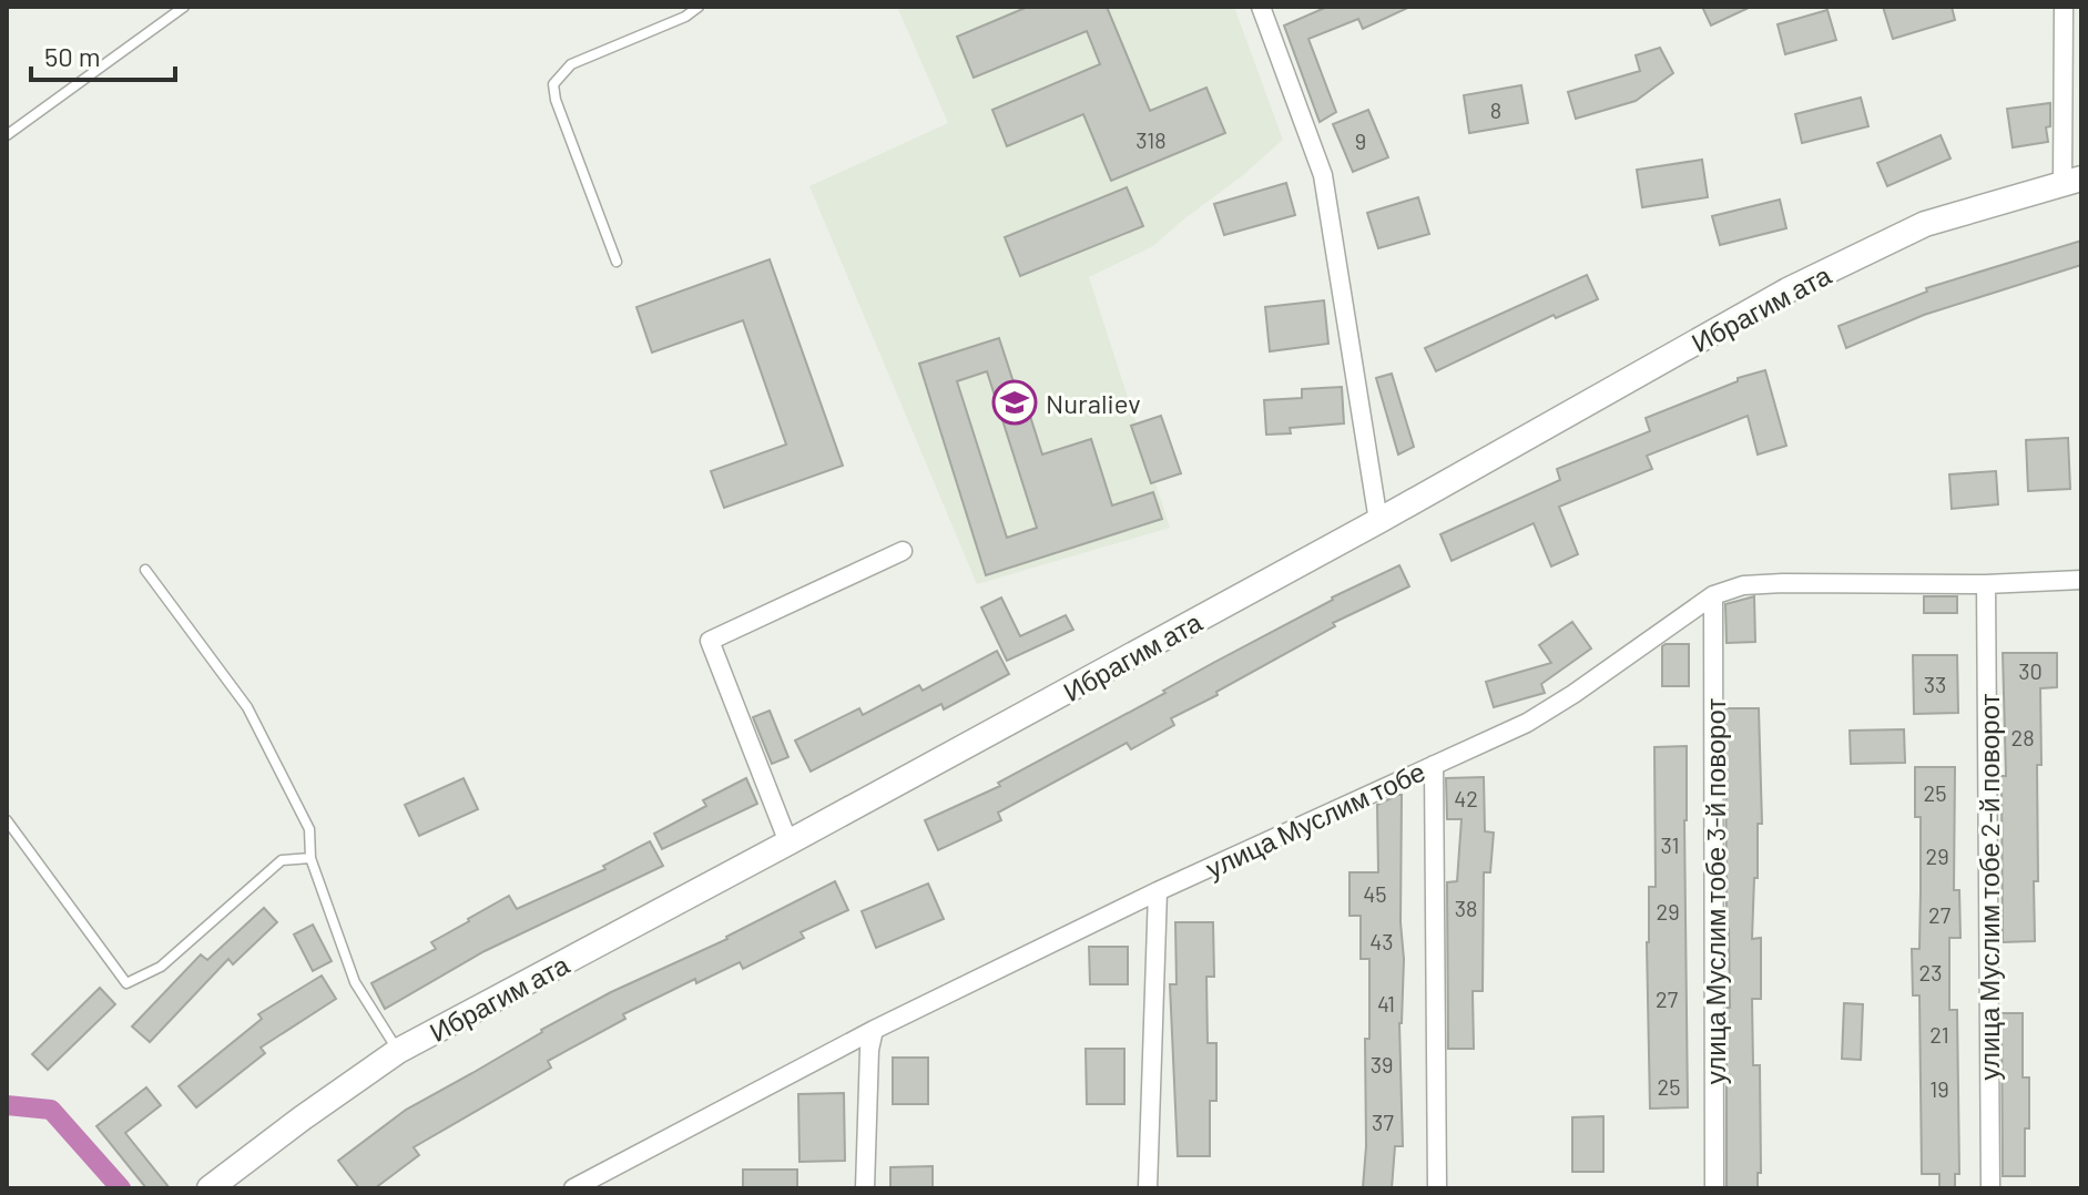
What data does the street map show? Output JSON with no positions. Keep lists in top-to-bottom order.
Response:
{
  "streets": {
    "street": [
      "Ибрагим ата",
      "улица Муслим тобе",
      "улица Муслим тобе 2-й поворот",
      "улица Муслим тобе 3-й поворот"
    ]
  },
  "crossings": [
    ["улица Муслим тобе", "улица Муслим тобе 2-й поворот"],
    ["улица Муслим тобе", "улица Муслим тобе 3-й поворот"]
  ],
  "places": {
    "school or university": ["Nuraliev"]
  },
  "house_numbers": [
    "8",
    "318",
    "9",
    "30",
    "33",
    "28",
    "25",
    "42",
    "31",
    "29",
    "45",
    "38",
    "29",
    "27",
    "43",
    "23",
    "27",
    "41",
    "21",
    "39",
    "25",
    "19",
    "37"
  ],
  "scale_bar": "50 m"
}
